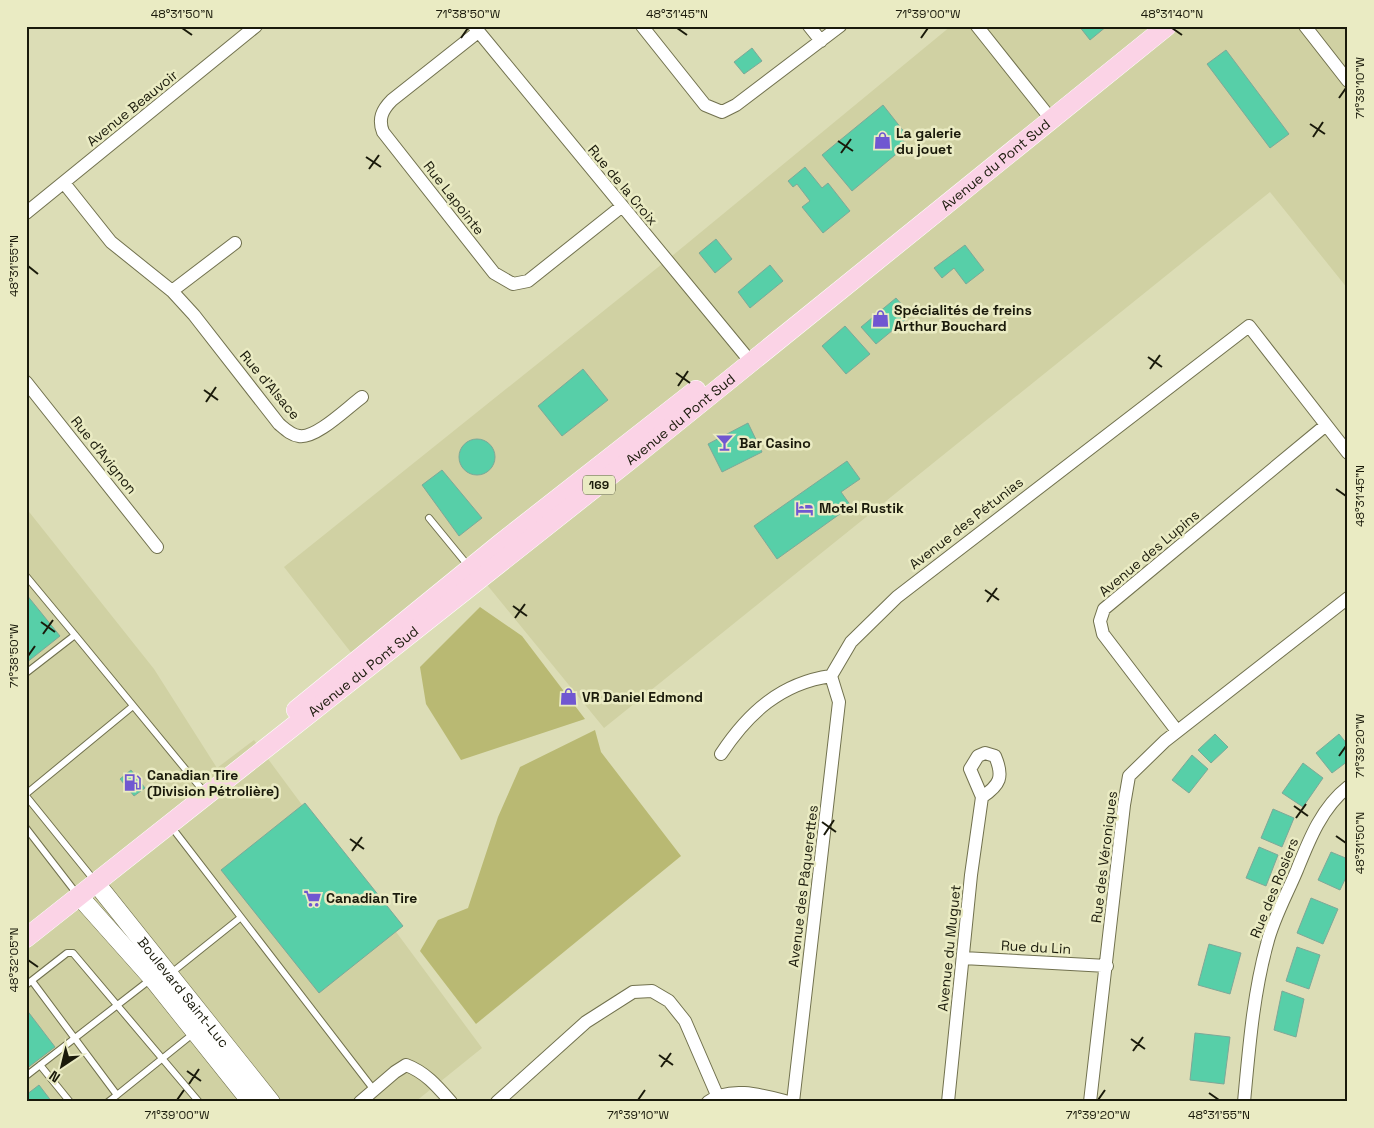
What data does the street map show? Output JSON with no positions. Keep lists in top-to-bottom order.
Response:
{
  "streets": {
    "main road": ["Avenue du Pont Sud", "169"],
    "street": [
      "Avenue Beauvoir",
      "Rue de la Croix",
      "Rue Lapointe",
      "Rue d'Alsace",
      "Rue d'Avignon",
      "Avenue des Pétunias",
      "Avenue des Lupins",
      "Rue des Véroniques",
      "Avenue des Pâquerettes",
      "Rue des Rosiers",
      "Rue du Lin",
      "Avenue du Muguet",
      "Boulevard Saint-Luc"
    ]
  },
  "crossings": [
    ["Avenue Beauvoir", "Rue d'Alsace"],
    ["Avenue du Pont Sud", "Rue de la Croix"],
    ["Avenue du Pont Sud", "Boulevard Saint-Luc"],
    ["Rue de la Croix", "Rue Lapointe"],
    ["Avenue des Pétunias", "Avenue des Lupins"],
    ["Avenue des Pétunias", "Avenue des Pâquerettes"],
    ["Avenue des Lupins", "Rue des Véroniques"],
    ["Rue des Véroniques", "Rue du Lin"],
    ["Rue du Lin", "Avenue du Muguet"]
  ],
  "places": {
    "shop": ["La galerie du jouet", "Spécialités de freins Arthur Bouchard", "VR Daniel Edmond"],
    "bar": ["Bar Casino"],
    "hotel": ["Motel Rustik"],
    "fuel station": ["Canadian Tire (Division Pétrolière)"],
    "supermarket": ["Canadian Tire"]
  },
  "north": "bottom left",
  "coordinates": [
    "48°31'50\"N",
    "71°38'50\"W",
    "48°31'45\"N",
    "71°39'00\"W",
    "48°31'40\"N",
    "71°39'10\"W",
    "48°31'55\"N",
    "71°39'20\"W",
    "48°32'05\"N"
  ]
}
